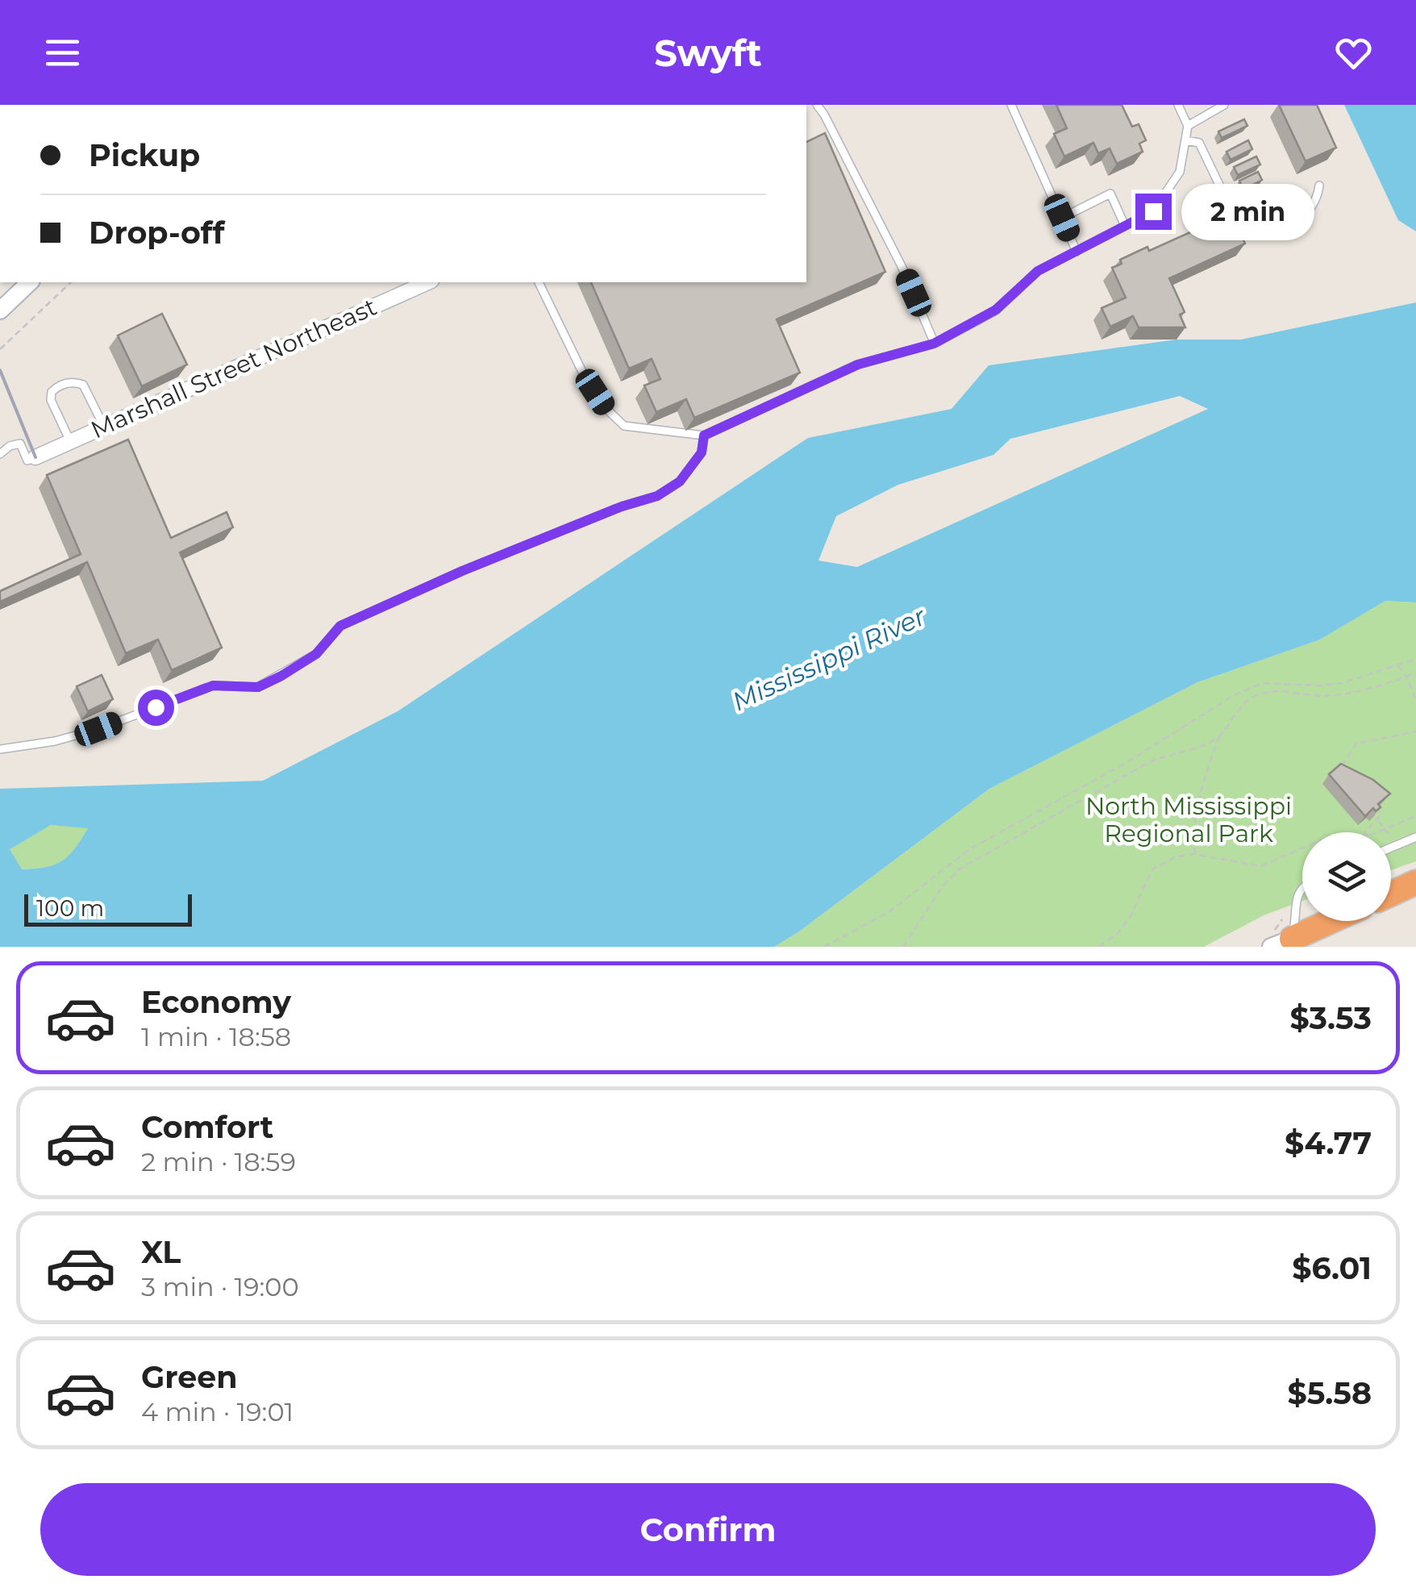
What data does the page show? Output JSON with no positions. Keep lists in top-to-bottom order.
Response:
{
  "streets": {
    "street": ["Marshall Street Northeast"]
  },
  "water": ["Mississippi River"],
  "parks": ["North Mississippi Regional Park"],
  "scale_bar": "100 m",
  "page": {
    "header": "Swyft",
    "banner": ["Pickup", "Drop-off"],
    "bubble": "2 min",
    "scale": "100 m",
    "list": [
      {
        "name": "Economy",
        "note": "1 min · 18:58",
        "value": "$3.53"
      },
      {
        "name": "Comfort",
        "note": "2 min · 18:59",
        "value": "$4.77"
      },
      {
        "name": "XL",
        "note": "3 min · 19:00",
        "value": "$6.01"
      },
      {
        "name": "Green",
        "note": "4 min · 19:01",
        "value": "$5.58"
      }
    ],
    "buttons": "Confirm"
  }
}
